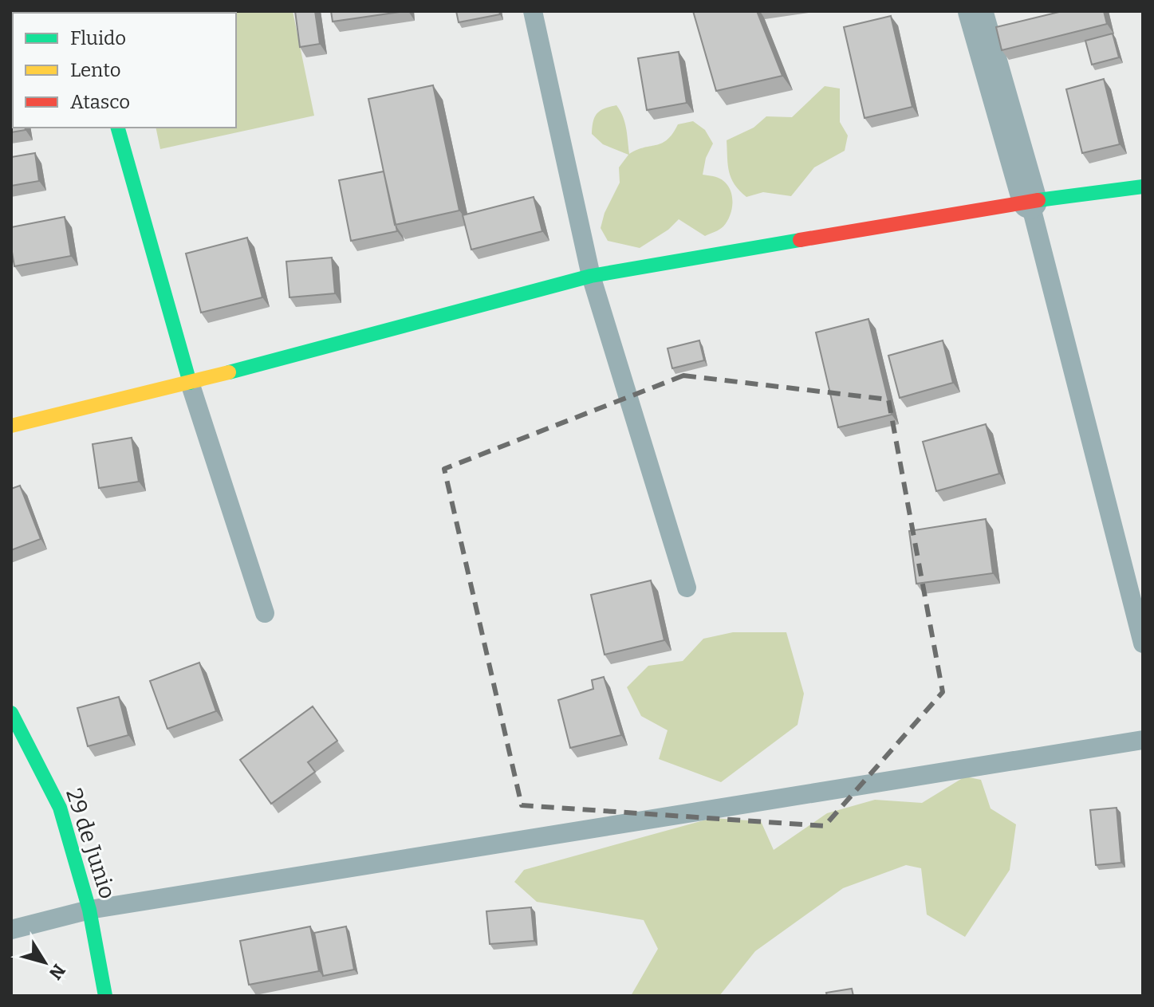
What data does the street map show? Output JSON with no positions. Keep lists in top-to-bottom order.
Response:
{
  "streets": {
    "street": ["29 de Junio"]
  },
  "legend": ["Fluido", "Lento", "Atasco"],
  "north": "bottom right"
}
